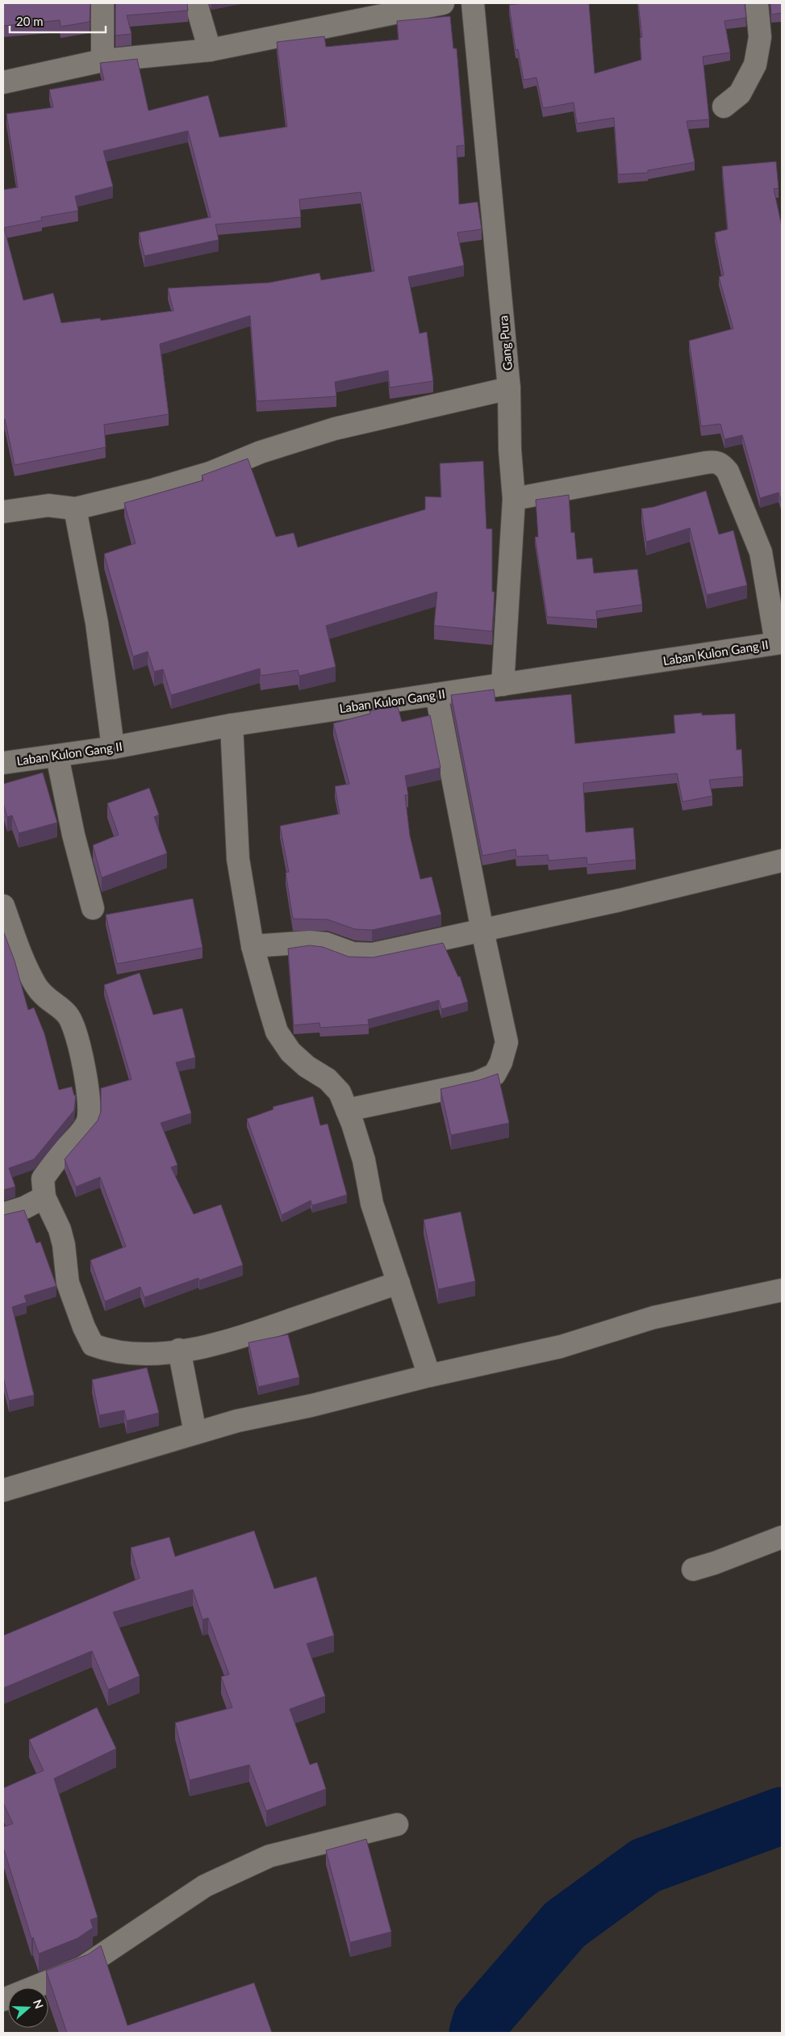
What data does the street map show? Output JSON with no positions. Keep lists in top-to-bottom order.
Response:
{
  "streets": {
    "street": ["Gang Pura", "Laban Kulon Gang II"]
  },
  "crossings": [
    ["Gang Pura", "Laban Kulon Gang II"]
  ],
  "scale_bar": "20 m",
  "north": "right"
}
